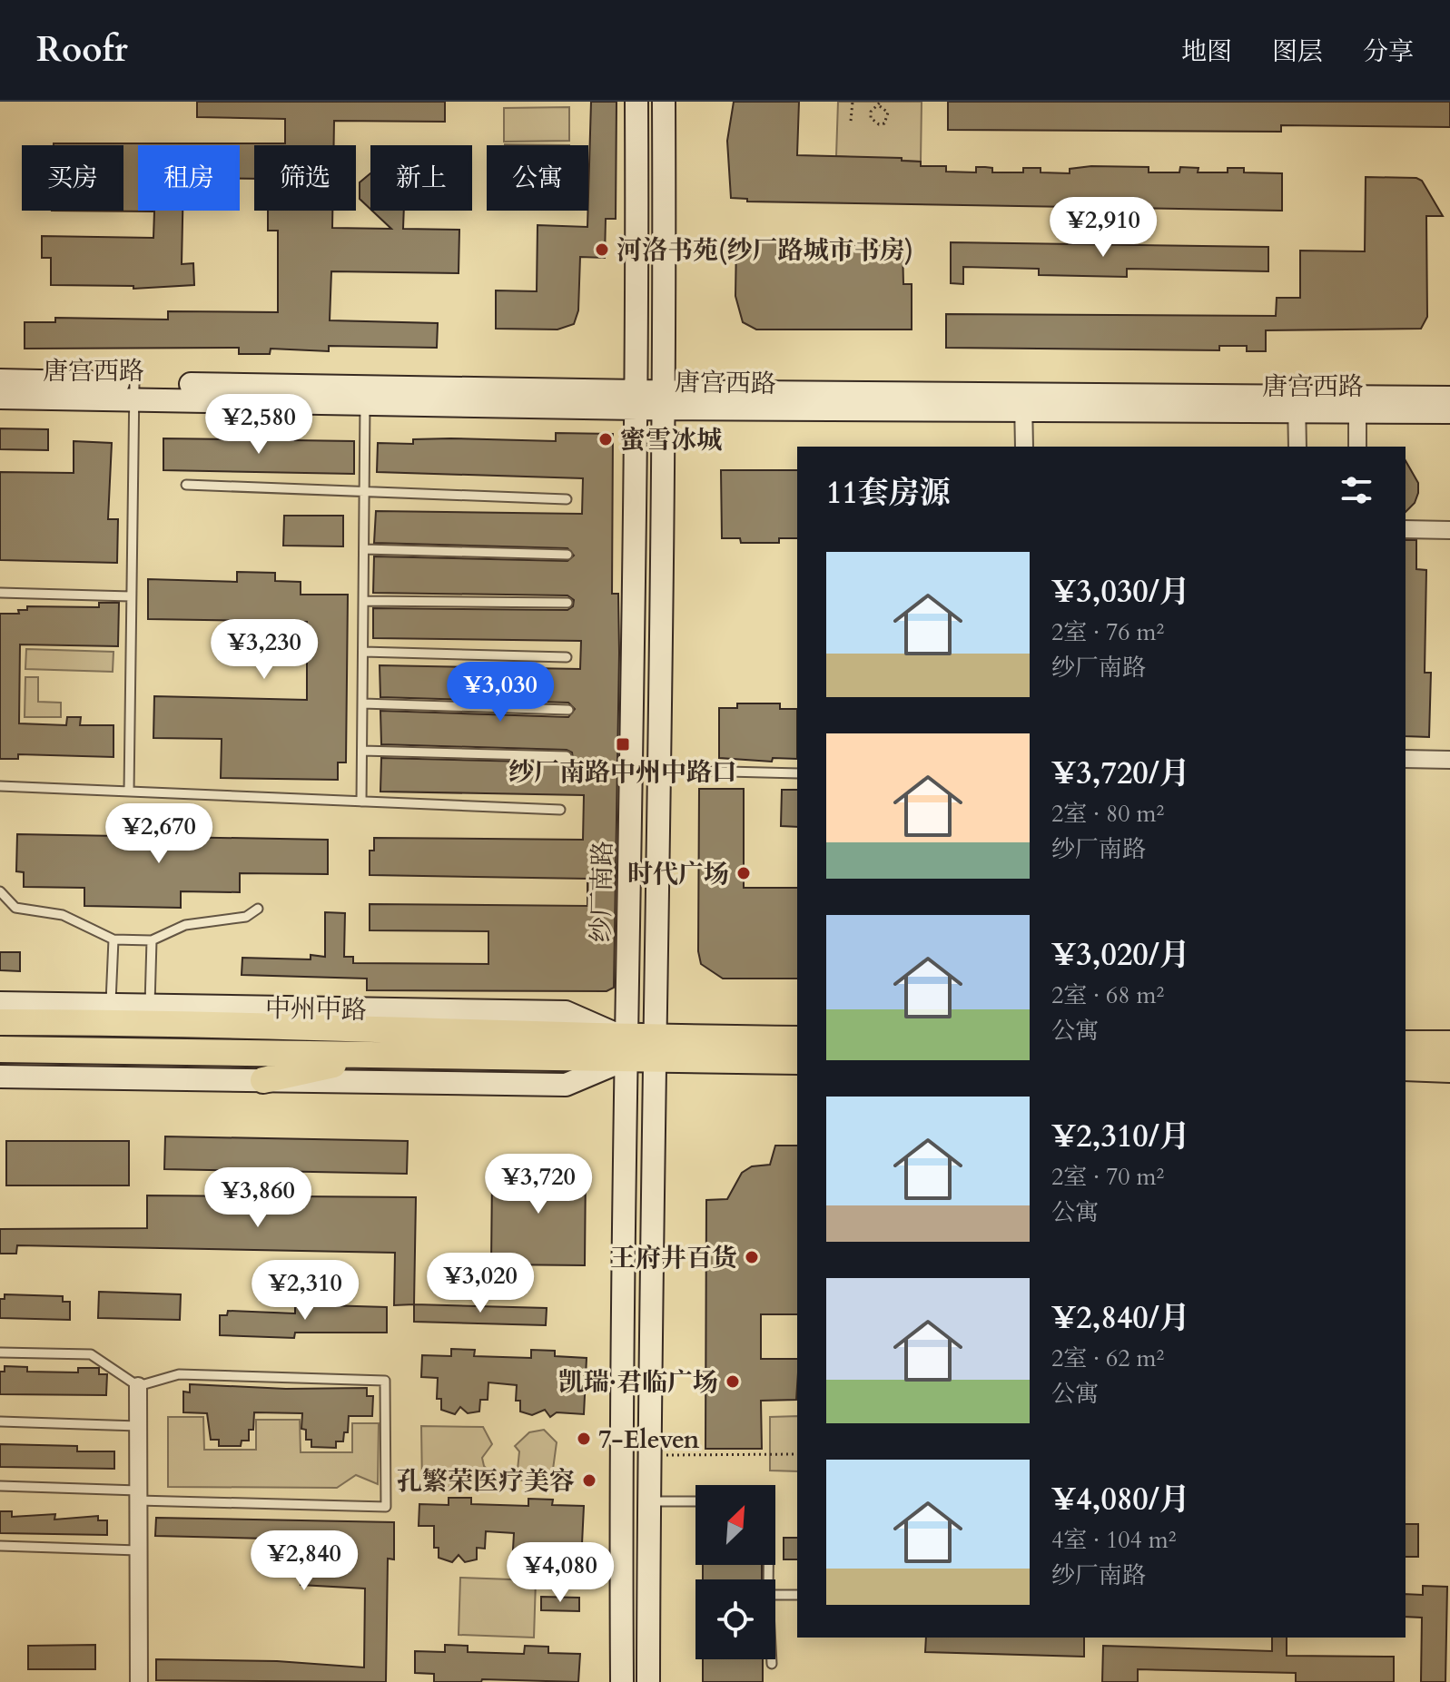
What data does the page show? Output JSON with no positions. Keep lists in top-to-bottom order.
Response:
{
  "streets": {
    "main road": ["唐宫西路", "纱厂南路", "中州中路"]
  },
  "crossings": [
    ["唐宫西路", "纱厂南路"],
    ["纱厂南路", "中州中路"]
  ],
  "places": {
    "other": [
      "河洛书苑(纱厂路城市书房)",
      "蜜雪冰城",
      "时代广场",
      "王府井百货",
      "凯瑞·君临广场",
      "7-Eleven",
      "孔繁荣医疗美容"
    ],
    "transit": ["纱厂南路中州中路口"]
  },
  "north": "top right",
  "page": {
    "header": "Roofr",
    "nav": ["地图", "图层", "分享"],
    "chip": [
      "买房",
      "租房",
      "筛选",
      "新上",
      "公寓"
    ],
    "price": [
      "¥2,910",
      "¥2,580",
      "¥3,230",
      "¥3,030",
      "¥2,670",
      "¥3,720",
      "¥3,860",
      "¥3,020",
      "¥2,310",
      "¥2,840",
      "¥4,080"
    ],
    "heading": "11套房源",
    "list": [
      {
        "name": "¥3,030/月",
        "note": "2室 · 76 m² · 纱厂南路"
      },
      {
        "name": "¥3,720/月",
        "note": "2室 · 80 m² · 纱厂南路"
      },
      {
        "name": "¥3,020/月",
        "note": "2室 · 68 m² · 公寓"
      },
      {
        "name": "¥2,310/月",
        "note": "2室 · 70 m² · 公寓"
      },
      {
        "name": "¥2,840/月",
        "note": "2室 · 62 m² · 公寓"
      },
      {
        "name": "¥4,080/月",
        "note": "4室 · 104 m² · 纱厂南路"
      }
    ]
  }
}
